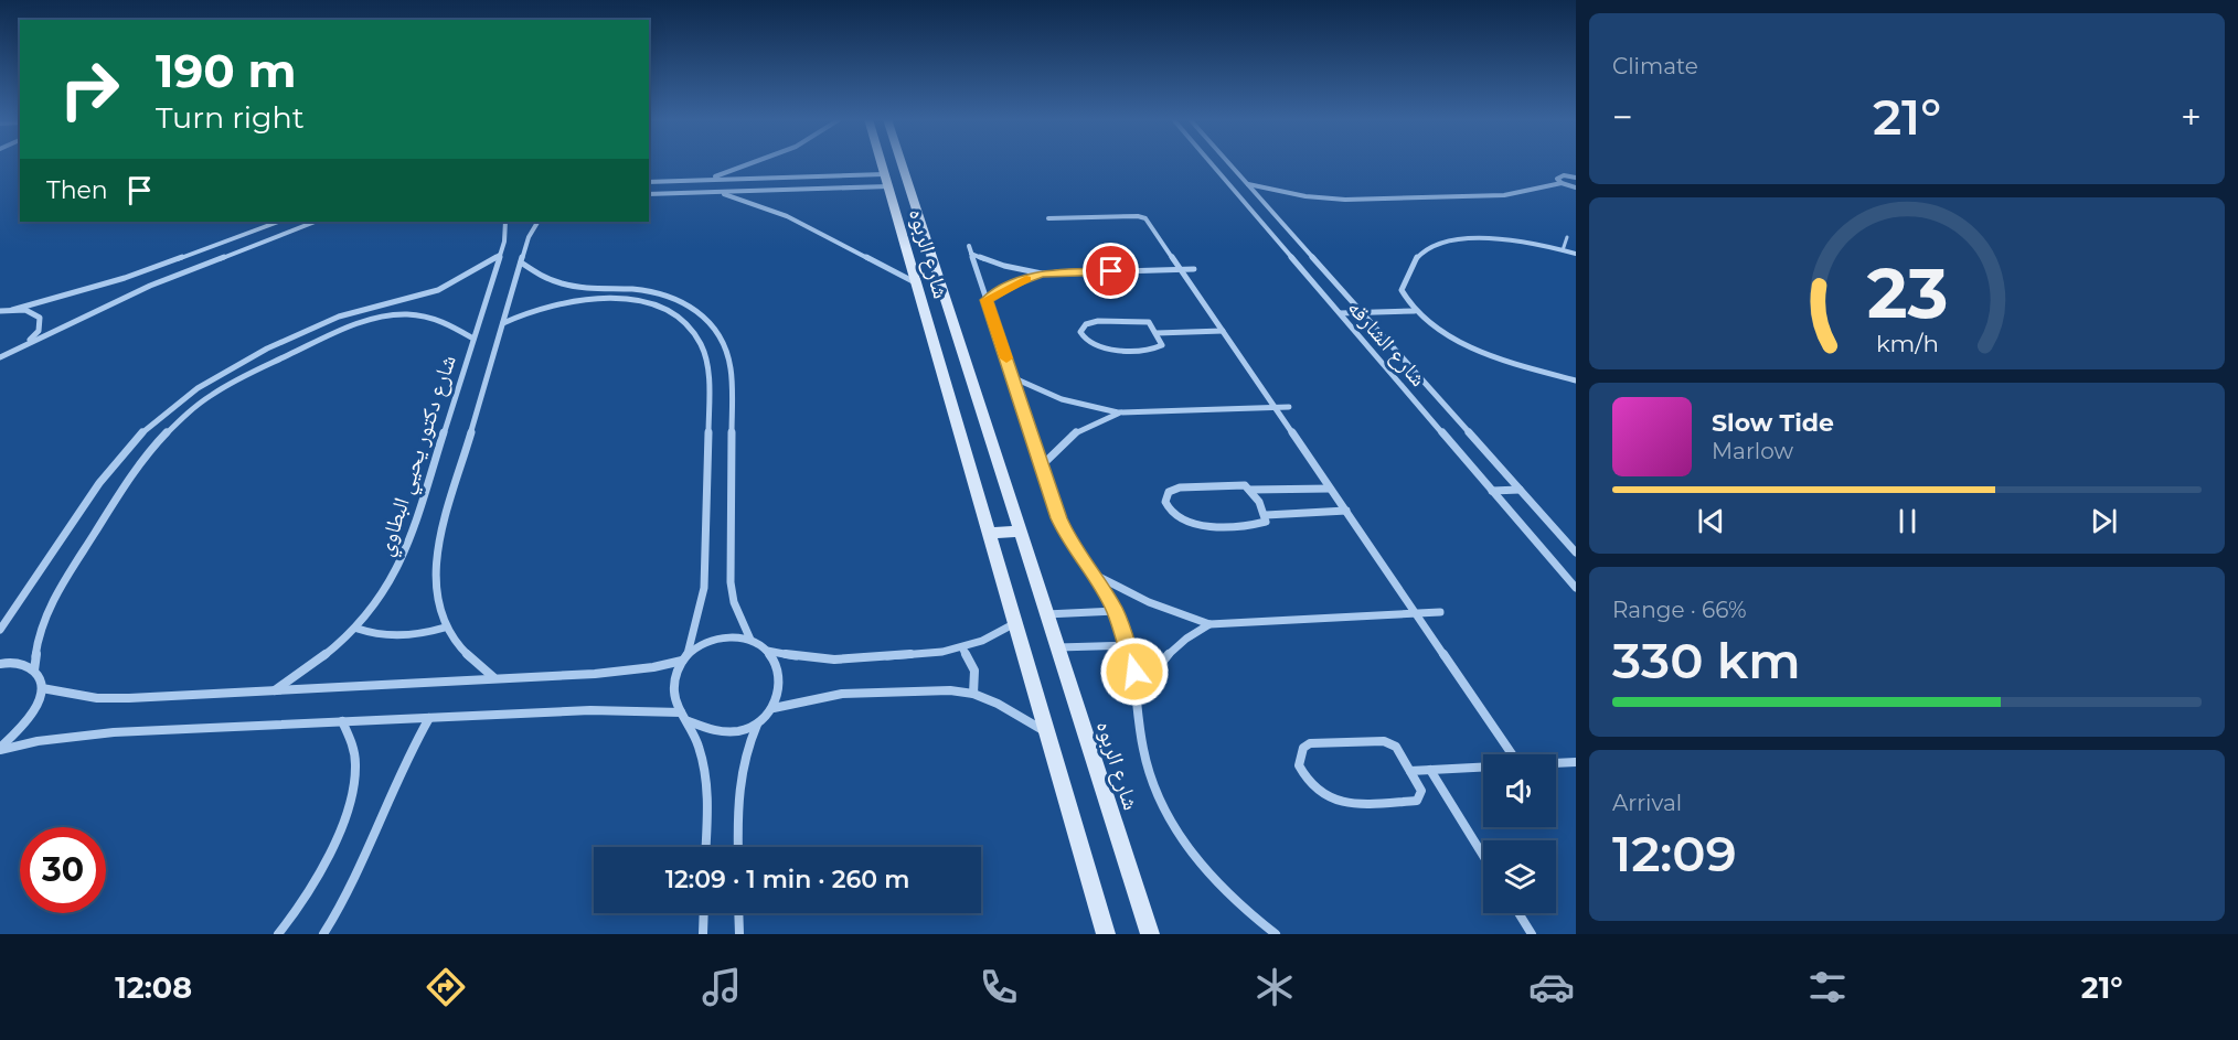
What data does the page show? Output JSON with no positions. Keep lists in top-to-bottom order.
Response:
{
  "streets": {
    "street": ["شارع الربوه", "شارع الشارقه", "شارع دكتور يحيي البطاوي"]
  },
  "page": {
    "tile": [
      "Climate",
      ["Range · 66%", "330 km"],
      ["Arrival", "12:09"]
    ],
    "turn": ["190 m", "Turn right"],
    "heat": ["−", "21°", "+"],
    "then": "Then",
    "song": ["Slow Tide", "Marlow"],
    "limit": "30",
    "trip": "12:09 · 1 min · 260 m",
    "tabs": ["12:08", "21°"],
    "gauge": ["23", "km/h"]
  }
}
